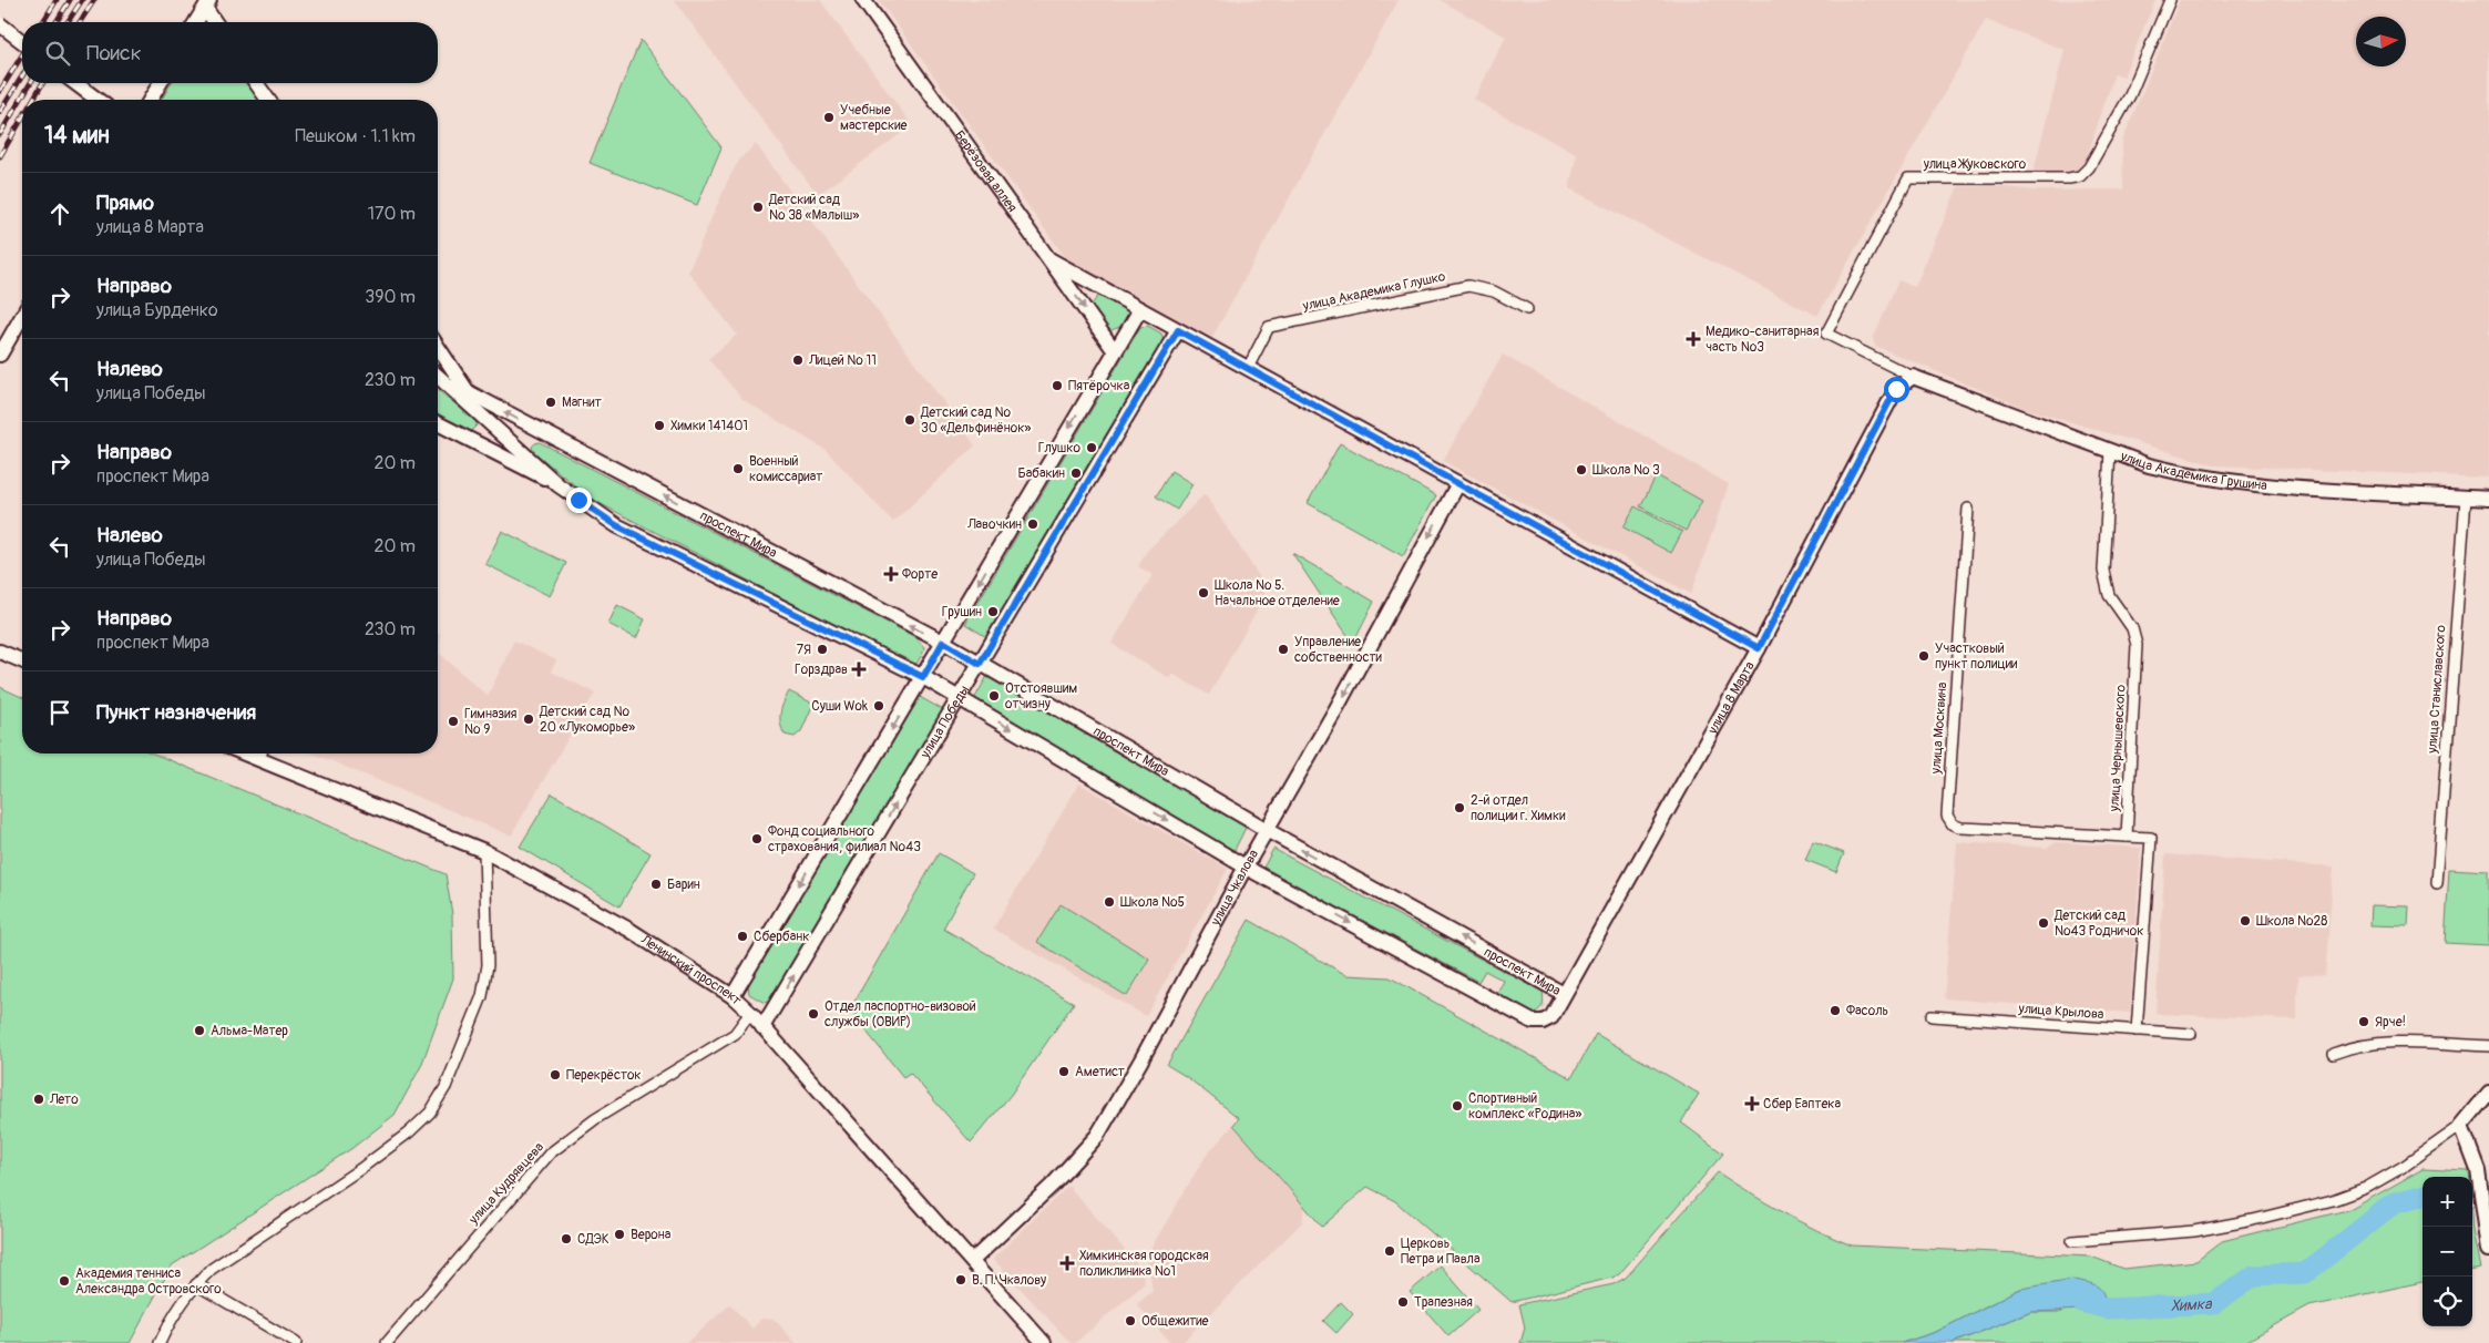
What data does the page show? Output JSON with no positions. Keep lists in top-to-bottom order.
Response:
{
  "streets": {
    "street": [
      "улица Жуковского",
      "Берёзовая аллея",
      "улица Академика Глушко",
      "улица Академика Грушина",
      "проспект Мира",
      "улица Станиславского",
      "улица 8 Марта",
      "улица Победы",
      "улица Москвина",
      "улица Чернышевского",
      "улица Чкалова",
      "Ленинский проспект",
      "улица Крылова",
      "улица Кудрявцева"
    ]
  },
  "crossings": [
    ["улица Жуковского", "улица Академика Грушина"],
    ["улица Жуковского", "улица 8 Марта"],
    ["Берёзовая аллея", "улица Академика Глушко"],
    ["Берёзовая аллея", "улица 8 Марта"],
    ["Берёзовая аллея", "улица Победы"],
    ["Берёзовая аллея", "улица Чкалова"],
    ["улица Академика Грушина", "улица Станиславского"],
    ["улица Академика Грушина", "улица 8 Марта"],
    ["улица Академика Грушина", "улица Чернышевского"],
    ["проспект Мира", "улица 8 Марта"],
    ["проспект Мира", "улица Победы"],
    ["проспект Мира", "улица Чкалова"],
    ["улица Победы", "Ленинский проспект"],
    ["улица Москвина", "улица Чернышевского"],
    ["улица Чкалова", "Ленинский проспект"],
    ["Ленинский проспект", "улица Кудрявцева"]
  ],
  "one_way": ["улица Чкалова"],
  "water": ["Химка"],
  "places": {
    "other": [
      "Учебные мастерские",
      "Детский сад № 38 «Малыш»",
      "Лицей № 11",
      "Пятёрочка",
      "Магнит",
      "Детский сад № 30 «Дельфинёнок»",
      "Химки 141401",
      "Глушко",
      "Военный комиссариат",
      "Школа № 3",
      "Бабакин",
      "Лавочкин",
      "Школа № 5. Начальное отделение",
      "Грушин",
      "7Я",
      "Управление собственности",
      "Участковый пункт полиции",
      "Отстоявшим отчизну",
      "Суши Wok",
      "Детский сад № 20 «Лукоморье»",
      "Гимназия № 9",
      "2-й отдел полиции г. Химки",
      "Фонд социального страхования, филиал №43",
      "Барин",
      "Школа №5",
      "Школа №28",
      "Детский сад №43 Родничок",
      "Сбербанк",
      "Фасоль",
      "Отдел паспортно-визовой службы (ОВИР)",
      "Ярче!",
      "Альма-Матер",
      "Аметист",
      "Перекрёсток",
      "Лето",
      "Спортивный комплекс «Родина»",
      "Верона",
      "СДЭК",
      "Церковь Петра и Павла",
      "В. П. Чкалову",
      "Академия тенниса Александра Островского",
      "Трапезная",
      "Общежитие"
    ],
    "health": [
      "Медико-санитарная часть №3",
      "Форте",
      "Горздрав",
      "Сбер Еаптека",
      "Химкинская городская поликлиника №1"
    ]
  },
  "north": "right",
  "page": {
    "search": "Поиск",
    "heading": ["14 мин", "Пешком · 1.1 km"],
    "list": [
      ["Прямо", "улица 8 Марта", "170 m"],
      ["Направо", "улица Бурденко", "390 m"],
      ["Налево", "улица Победы", "230 m"],
      ["Направо", "проспект Мира", "20 m"],
      ["Налево", "улица Победы", "20 m"],
      ["Направо", "проспект Мира", "230 m"],
      "Пункт назначения"
    ],
    "map_buttons": ["+", "−"]
  }
}
